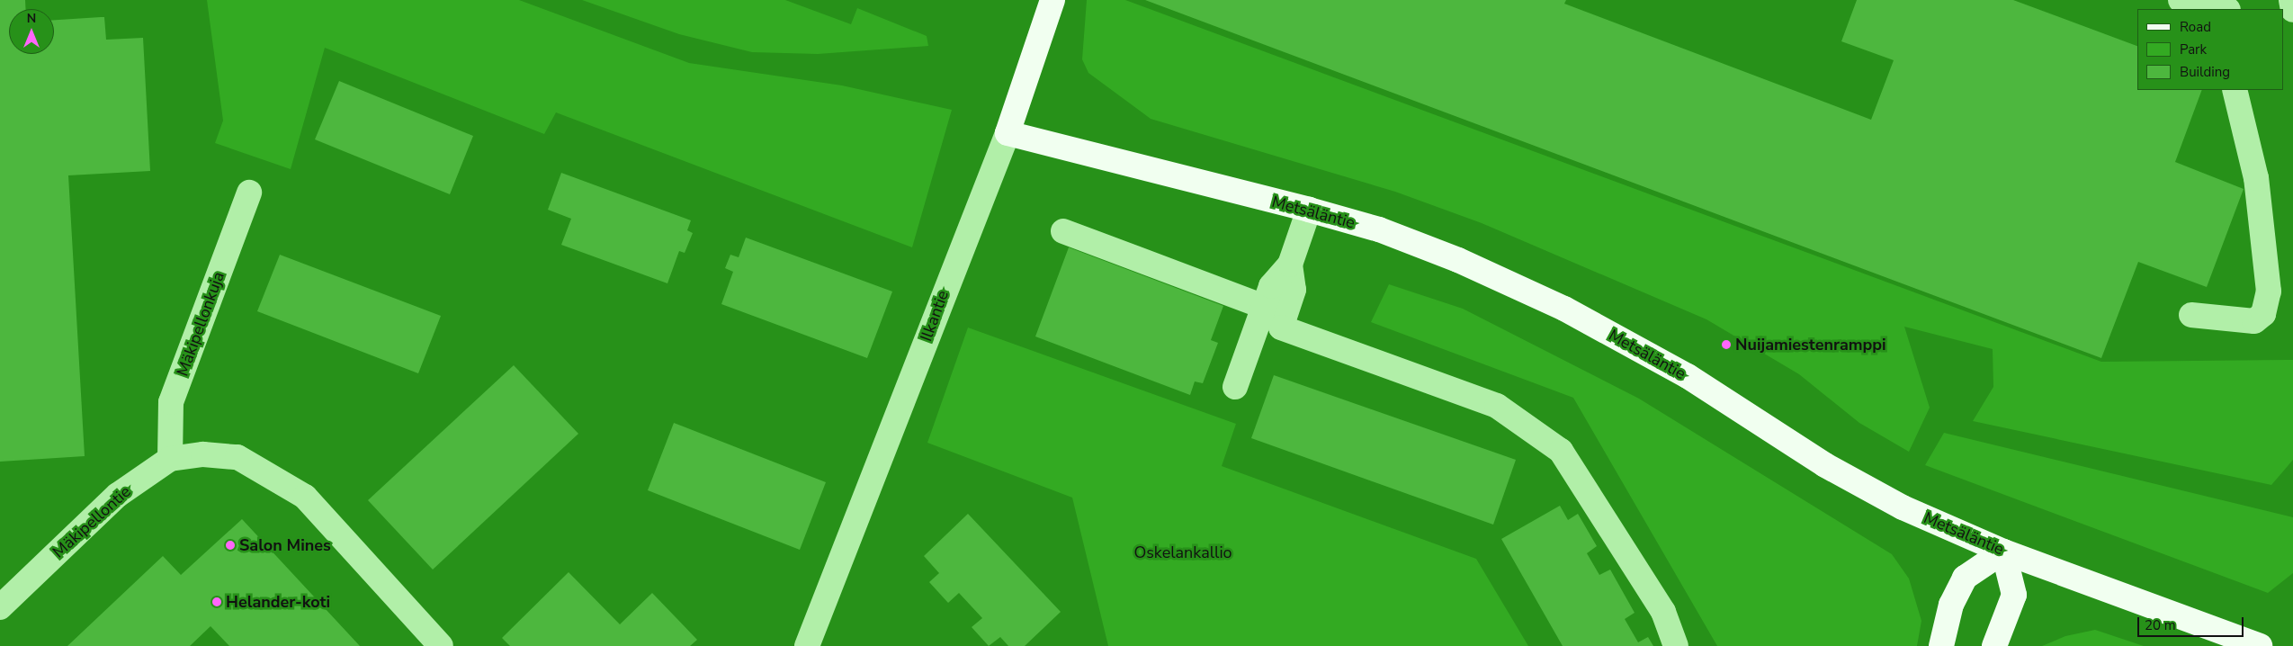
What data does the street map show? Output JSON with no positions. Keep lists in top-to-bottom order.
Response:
{
  "streets": {
    "main road": ["Metsäläntie", "Ilkantie"],
    "street": ["Mäkipellonkuja", "Mäkipellontie"]
  },
  "crossings": [
    ["Metsäläntie", "Ilkantie"],
    ["Mäkipellonkuja", "Mäkipellontie"]
  ],
  "parks": ["Oskelankallio"],
  "places": ["Nuijamiestenramppi", "Salon Mines", "Helander-koti"],
  "legend": ["Road", "Park", "Building"],
  "scale_bar": "20 m",
  "north": "top"
}
